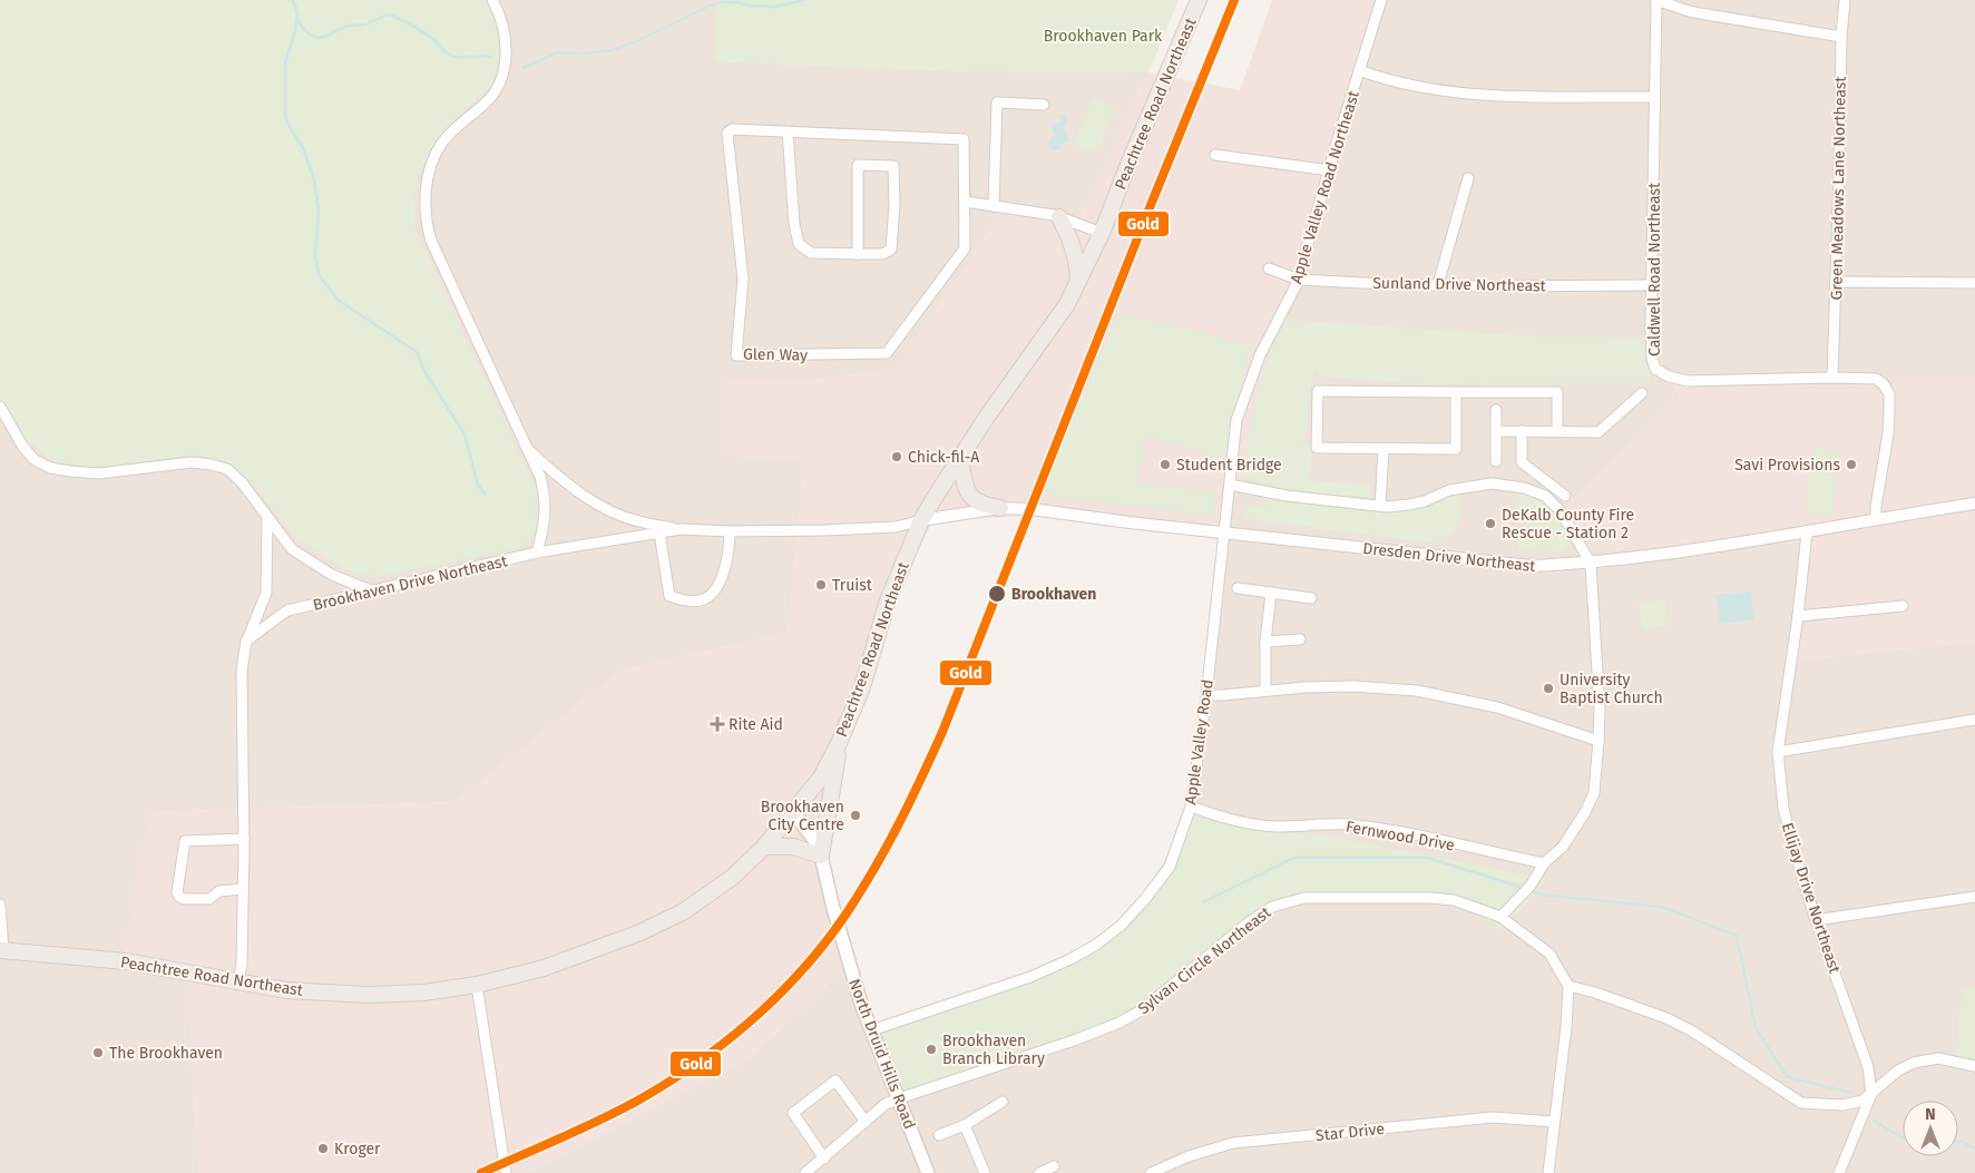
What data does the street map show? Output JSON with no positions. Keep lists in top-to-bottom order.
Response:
{
  "streets": {
    "highway": ["Peachtree Road Northeast"],
    "main road": ["North Druid Hills Road"],
    "street": [
      "Apple Valley Road Northeast",
      "Green Meadows Lane Northeast",
      "Caldwell Road Northeast",
      "Sunland Drive Northeast",
      "Glen Way",
      "Dresden Drive Northeast",
      "Brookhaven Drive Northeast",
      "Apple Valley Road",
      "Fernwood Drive",
      "Ellijay Drive Northeast",
      "Sylvan Circle Northeast",
      "Star Drive"
    ]
  },
  "crossings": [
    ["Peachtree Road Northeast", "Dresden Drive Northeast"],
    ["Peachtree Road Northeast", "Brookhaven Drive Northeast"],
    ["Peachtree Road Northeast", "North Druid Hills Road"],
    ["Apple Valley Road Northeast", "Sunland Drive Northeast"],
    ["Apple Valley Road Northeast", "Dresden Drive Northeast"],
    ["Apple Valley Road Northeast", "Apple Valley Road"],
    ["Green Meadows Lane Northeast", "Caldwell Road Northeast"],
    ["Caldwell Road Northeast", "Sunland Drive Northeast"],
    ["Caldwell Road Northeast", "Dresden Drive Northeast"],
    ["Dresden Drive Northeast", "Brookhaven Drive Northeast"],
    ["Dresden Drive Northeast", "Apple Valley Road"],
    ["Dresden Drive Northeast", "Ellijay Drive Northeast"],
    ["Apple Valley Road", "Fernwood Drive"],
    ["Apple Valley Road", "North Druid Hills Road"],
    ["Sylvan Circle Northeast", "North Druid Hills Road"]
  ],
  "parks": ["Brookhaven Park"],
  "places": {
    "other": [
      "Chick-fil-A",
      "Student Bridge",
      "Savi Provisions",
      "DeKalb County Fire Rescue - Station 2",
      "Truist",
      "Brookhaven",
      "University Baptist Church",
      "Brookhaven City Centre",
      "Brookhaven Branch Library",
      "The Brookhaven",
      "Kroger"
    ],
    "health": ["Rite Aid"]
  },
  "lines": ["transit line Gold"],
  "north": "top"
}
